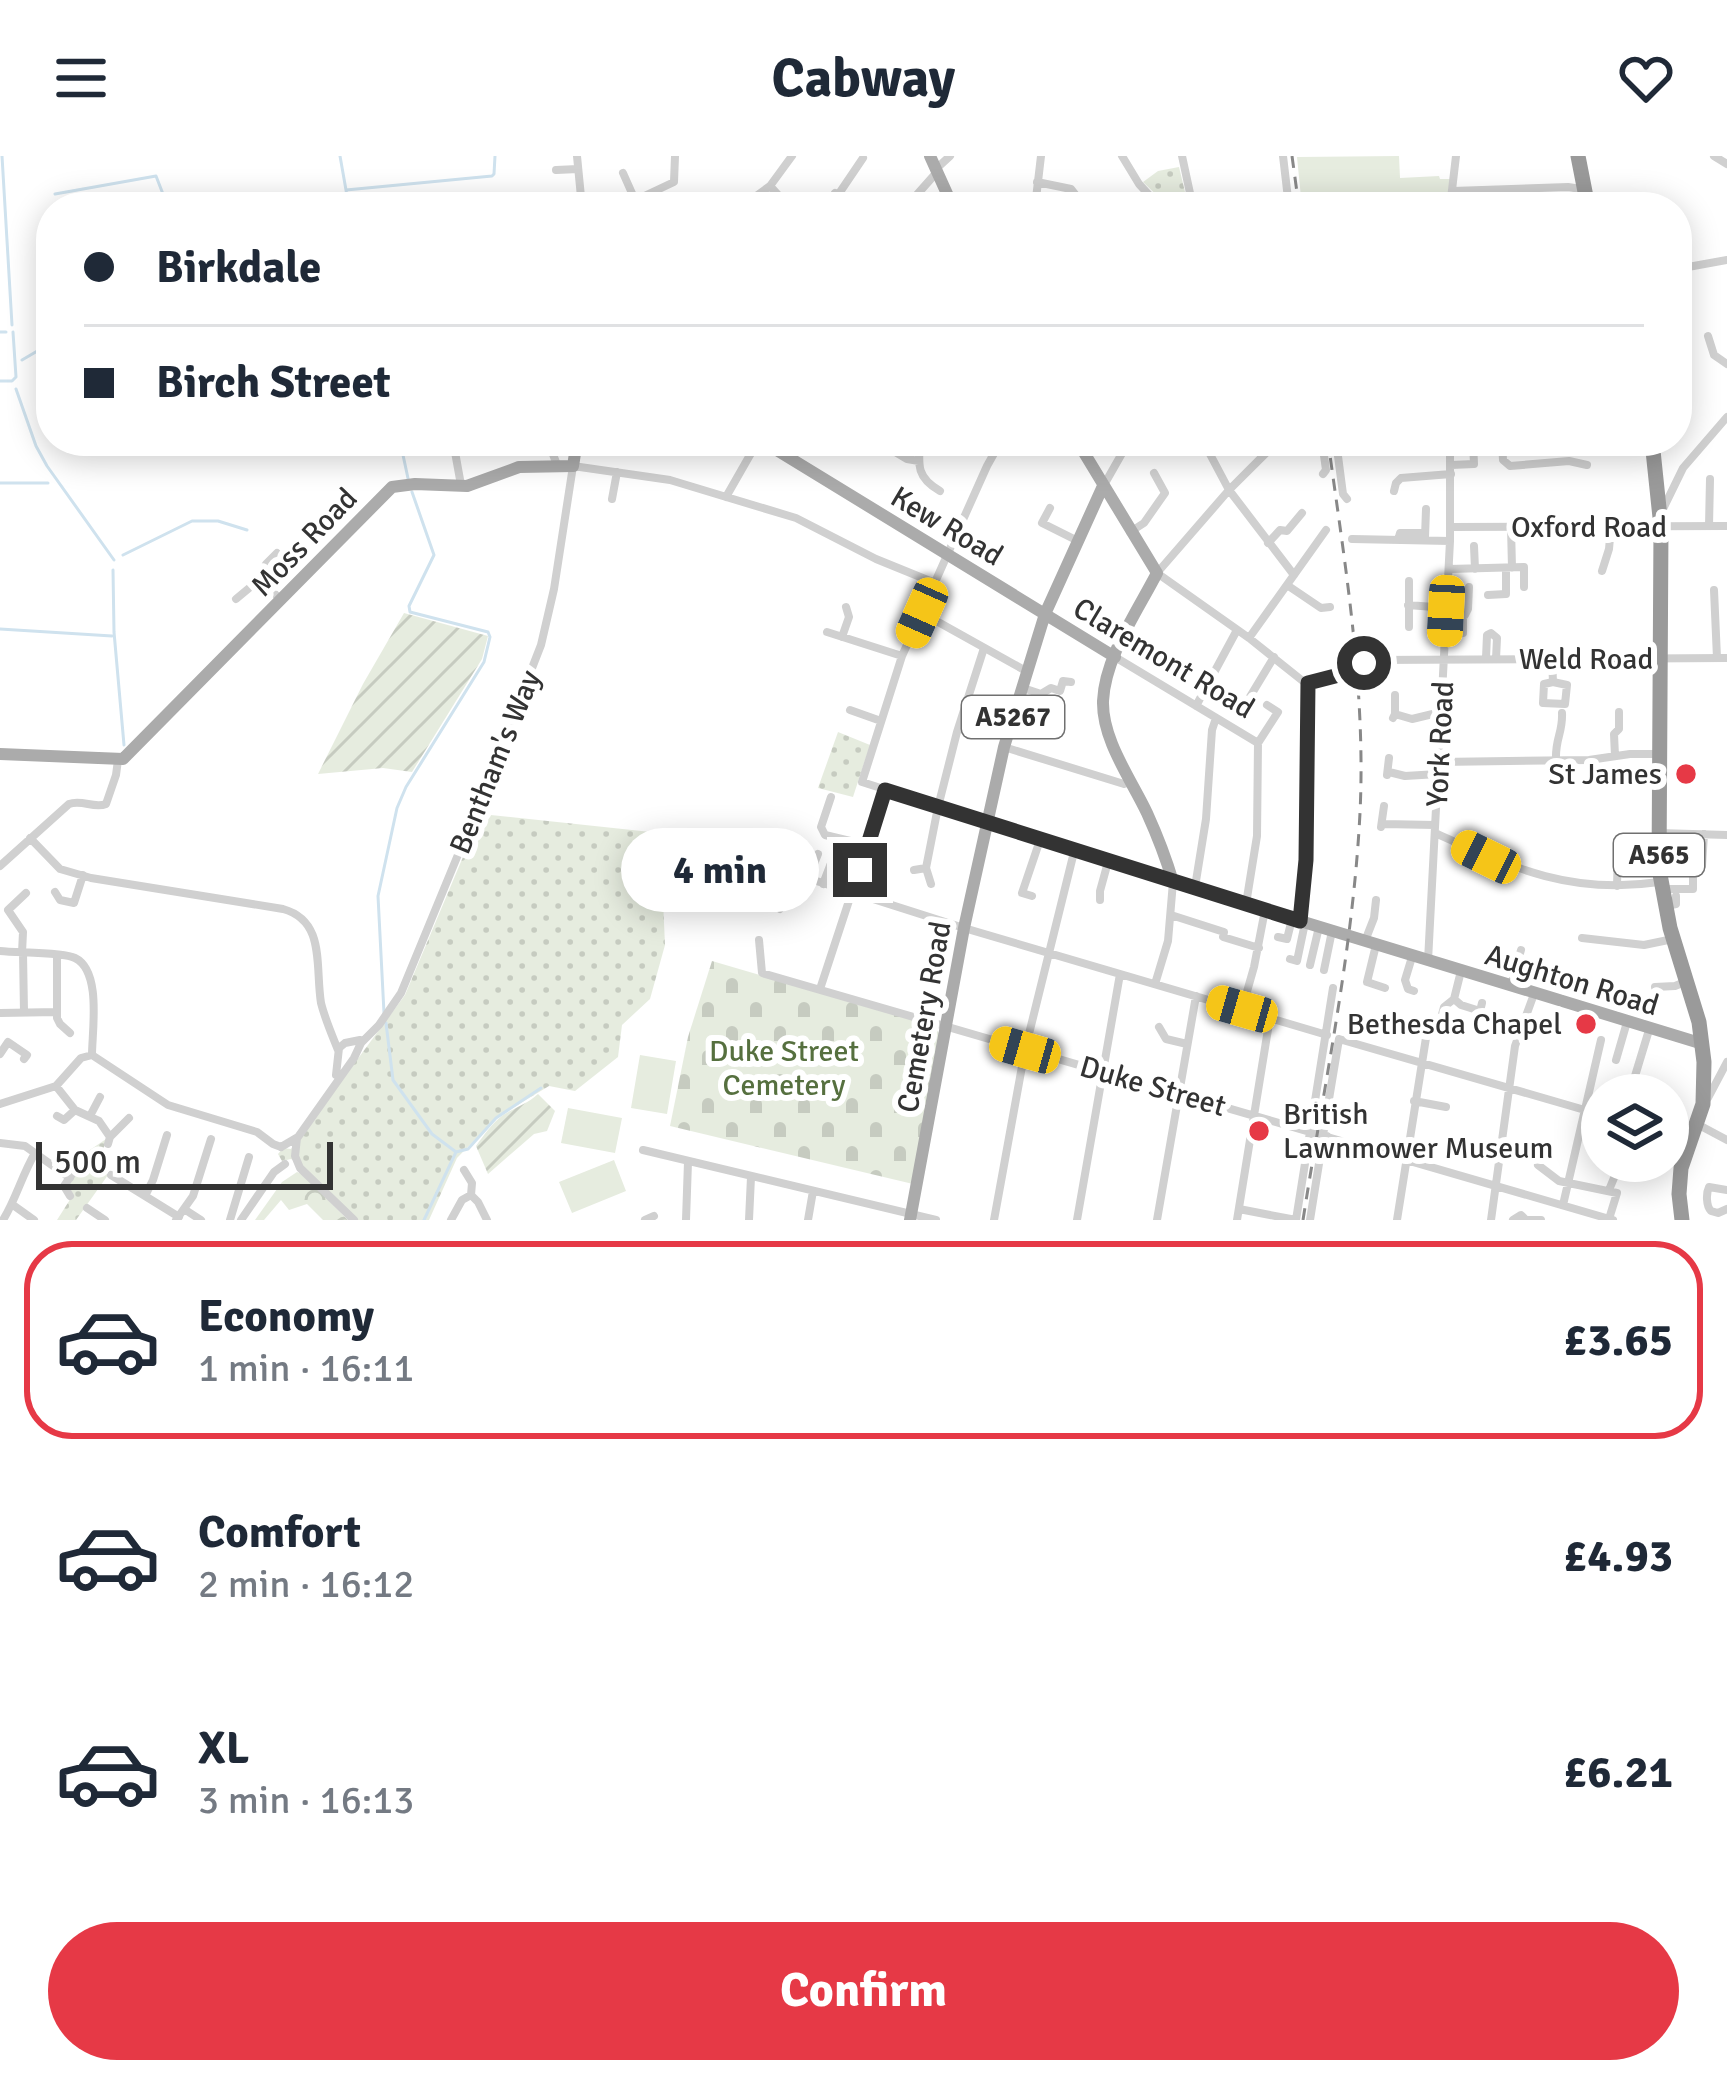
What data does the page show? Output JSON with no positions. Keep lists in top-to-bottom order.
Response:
{
  "streets": {
    "highway": ["A565"],
    "main road": [
      "Kew Road",
      "Moss Road",
      "Claremont Road",
      "A5267",
      "Aughton Road",
      "Cemetery Road"
    ],
    "street": [
      "Oxford Road",
      "Weld Road",
      "York Road",
      "Bentham's Way",
      "Duke Street"
    ]
  },
  "crossings": [
    ["Kew Road", "Claremont Road"],
    ["Kew Road", "A5267"],
    ["Oxford Road", "York Road"],
    ["Oxford Road", "A565"],
    ["Moss Road", "Bentham's Way"],
    ["Claremont Road", "A5267"],
    ["Weld Road", "York Road"],
    ["Weld Road", "A565"],
    ["A5267", "Cemetery Road"],
    ["York Road", "Aughton Road"],
    ["A565", "Aughton Road"],
    ["Cemetery Road", "Duke Street"]
  ],
  "parks": ["Duke Street Cemetery"],
  "places": ["St James", "Bethesda Chapel", "British Lawnmower Museum"],
  "scale_bar": "500 m",
  "page": {
    "header": "Cabway",
    "banner": ["Birkdale", "Birch Street"],
    "bubble": "4 min",
    "scale": "500 m",
    "list": [
      {
        "name": "Economy",
        "note": "1 min · 16:11",
        "value": "£3.65"
      },
      {
        "name": "Comfort",
        "note": "2 min · 16:12",
        "value": "£4.93"
      },
      {
        "name": "XL",
        "note": "3 min · 16:13",
        "value": "£6.21"
      }
    ],
    "buttons": "Confirm"
  }
}
